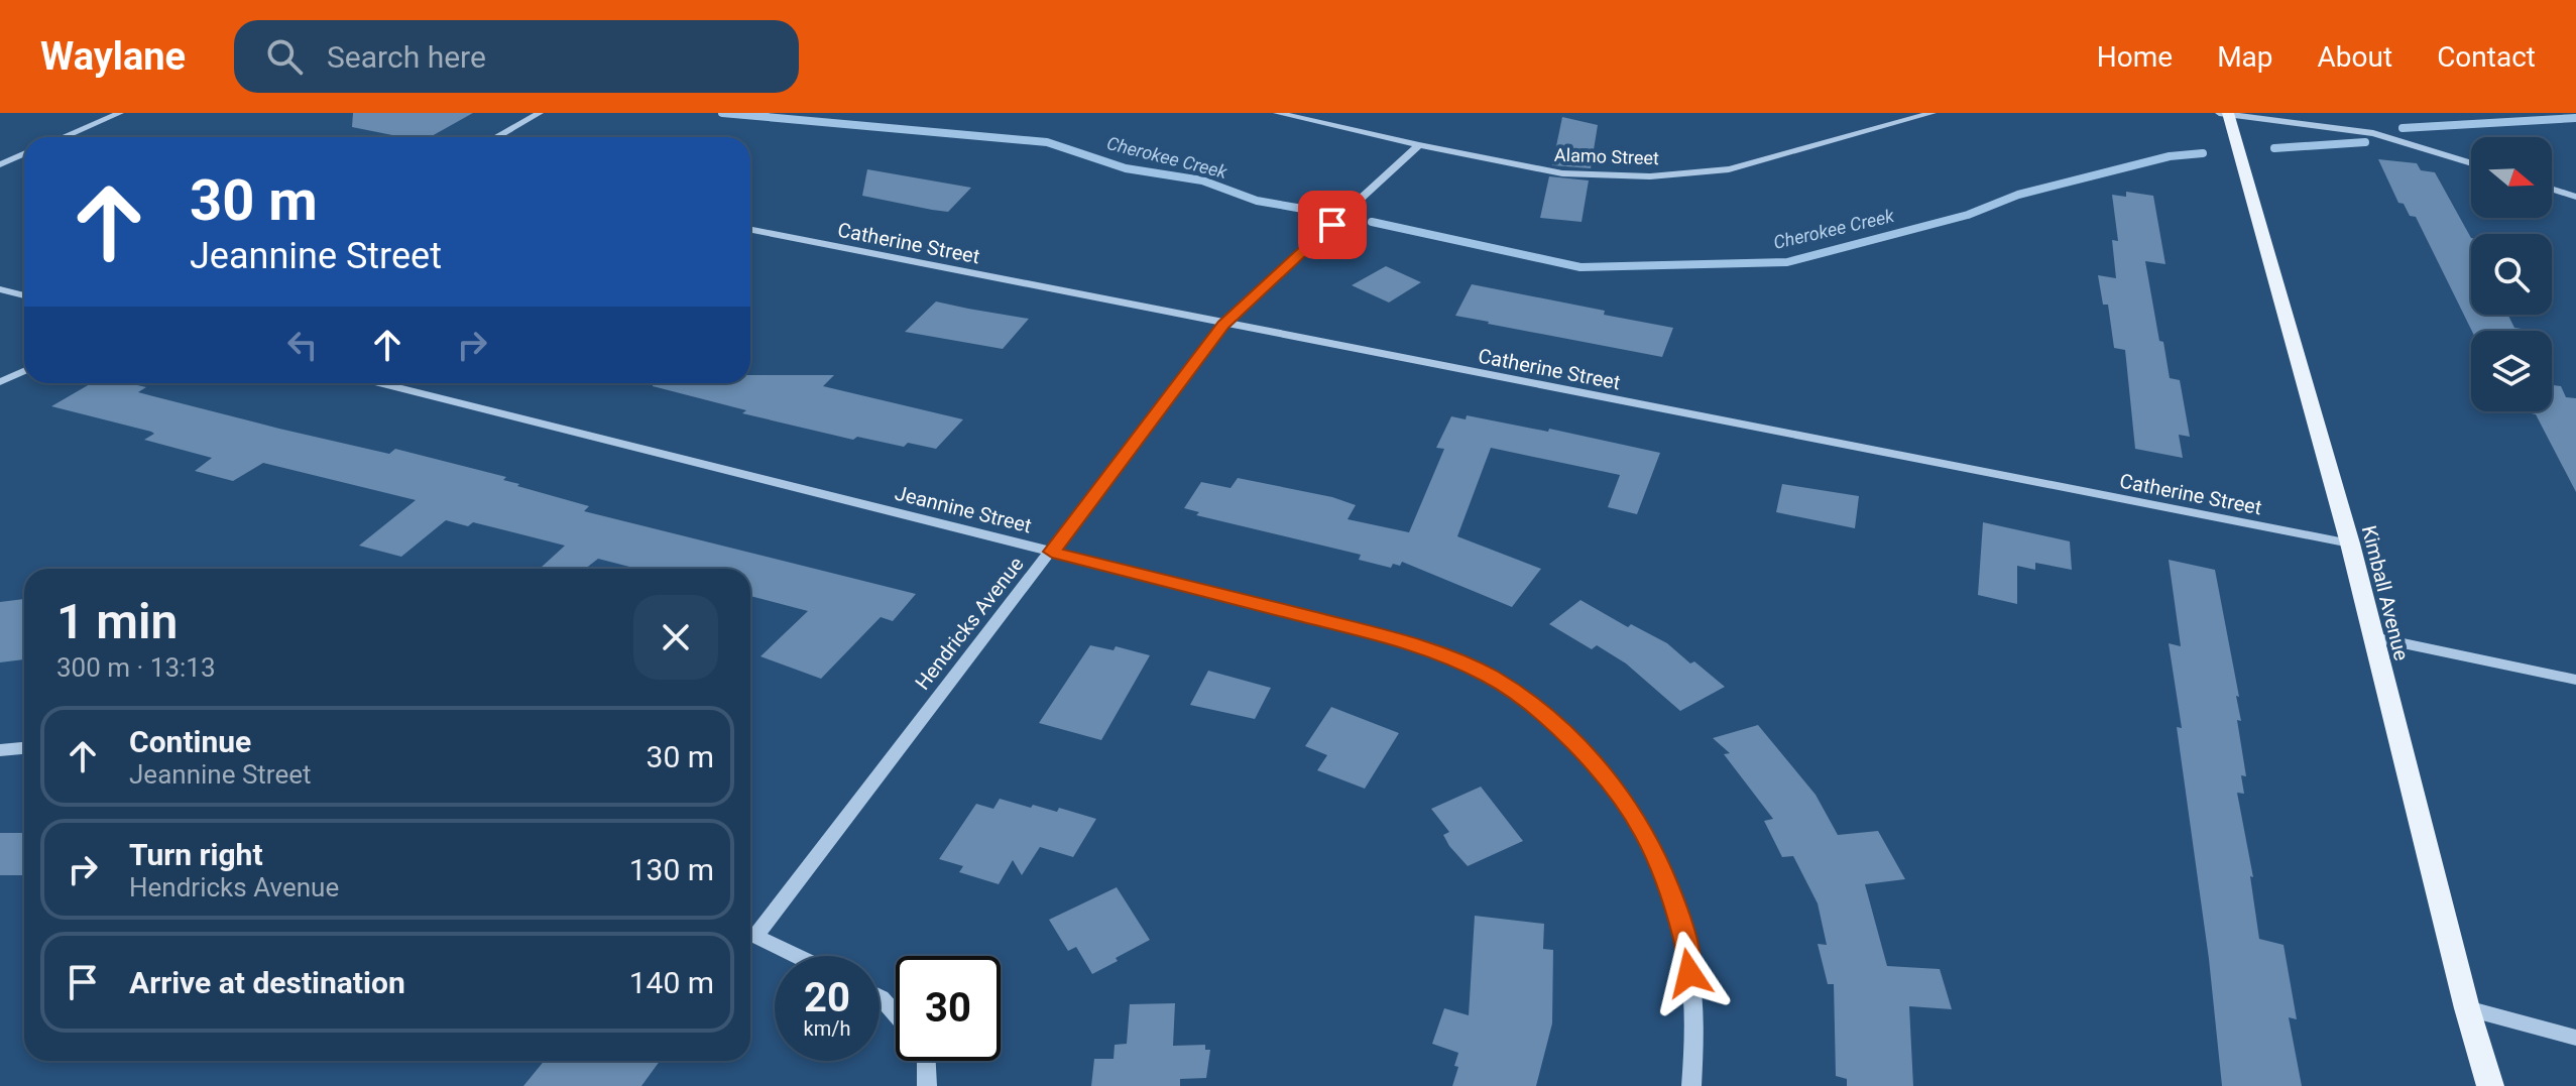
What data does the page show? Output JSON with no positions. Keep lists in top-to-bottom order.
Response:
{
  "streets": {
    "main road": ["Kimball Avenue"],
    "street": [
      "Alamo Street",
      "Catherine Street",
      "Jeannine Street",
      "Hendricks Avenue"
    ]
  },
  "crossings": [
    ["Alamo Street", "Hendricks Avenue"],
    ["Catherine Street", "Kimball Avenue"],
    ["Catherine Street", "Hendricks Avenue"],
    ["Jeannine Street", "Hendricks Avenue"]
  ],
  "water": ["Cherokee Creek"],
  "north": "right",
  "page": {
    "header": "Waylane",
    "search": "Search here",
    "nav": [
      "Home",
      "Map",
      "About",
      "Contact"
    ],
    "turn": ["30 m", "Jeannine Street"],
    "heading": ["1 min", "300 m · 13:13"],
    "list": [
      {
        "name": "Continue",
        "note": "Jeannine Street",
        "value": "30 m"
      },
      {
        "name": "Turn right",
        "note": "Hendricks Avenue",
        "value": "130 m"
      },
      {
        "name": "Arrive at destination",
        "value": "140 m"
      }
    ],
    "speed": "20 km/h",
    "limit": "30"
  }
}
